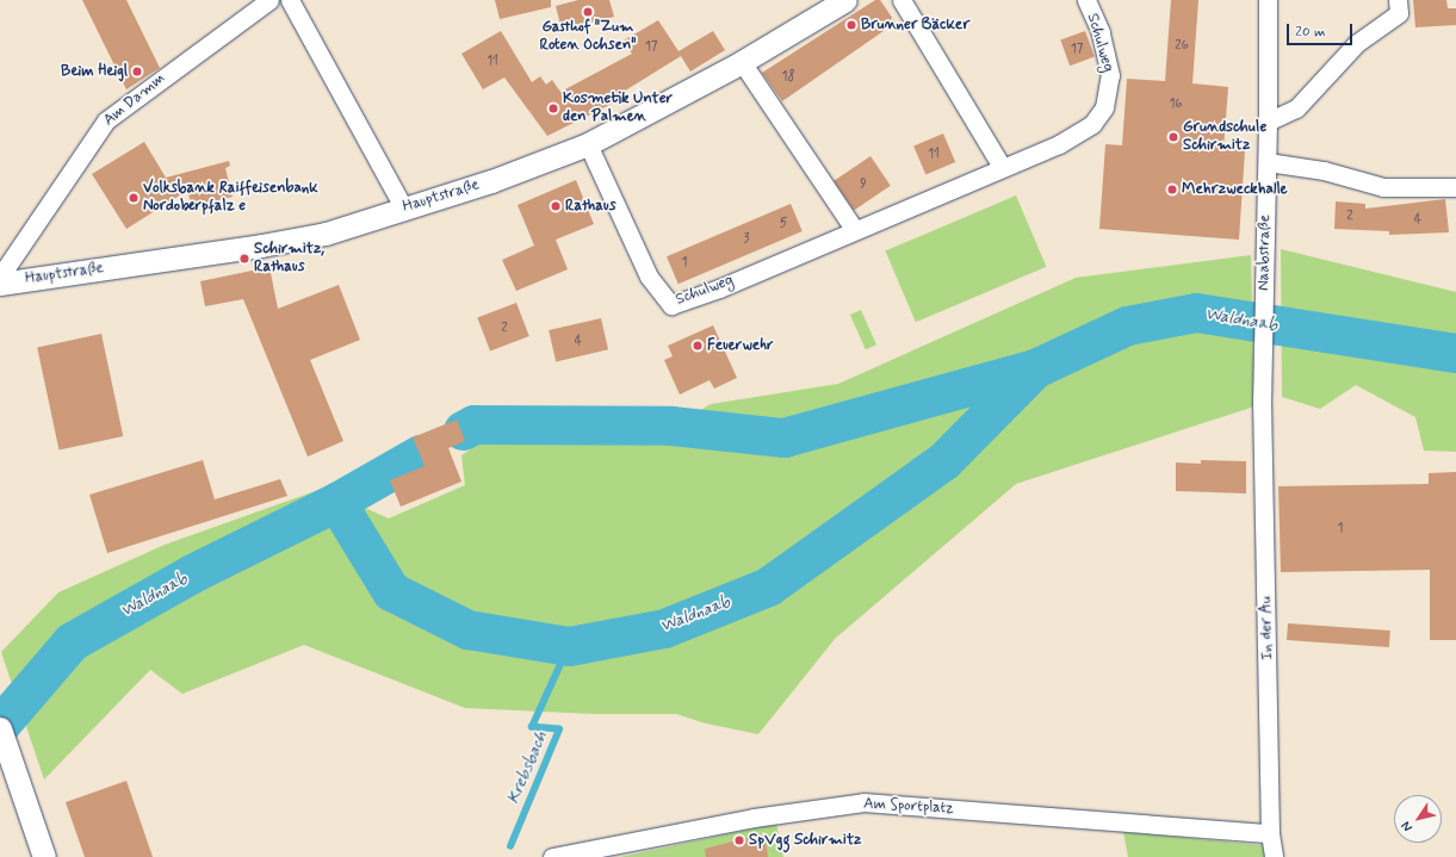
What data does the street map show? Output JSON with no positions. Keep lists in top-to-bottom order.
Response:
{
  "streets": {
    "street": [
      "Schulweg",
      "Am Damm",
      "Hauptstraße",
      "Naabstraße",
      "In der Au",
      "Am Sportplatz"
    ]
  },
  "crossings": [
    ["Schulweg", "Hauptstraße"],
    ["Naabstraße", "In der Au"],
    ["In der Au", "Am Sportplatz"]
  ],
  "water": ["Waldnaab", "Krebsbach"],
  "places": [
    "Gasthof \"Zum Roten Ochsen\"",
    "Brunner Bäcker",
    "Beim Heigl",
    "Kosmetik Unter den Palmen",
    "Grundschule Schirmitz",
    "Mehrzweckhalle",
    "Volksbank Raiffeisenbank Nordoberpfalz e",
    "Rathaus",
    "Schirmitz, Rathaus",
    "Feuerwehr",
    "SpVgg Schirmitz"
  ],
  "house_numbers": [
    "26",
    "17",
    "17",
    "11",
    "18",
    "16",
    "11",
    "9",
    "2",
    "4",
    "5",
    "3",
    "1",
    "2",
    "4",
    "1"
  ],
  "scale_bar": "20 m",
  "north": "bottom left"
}
